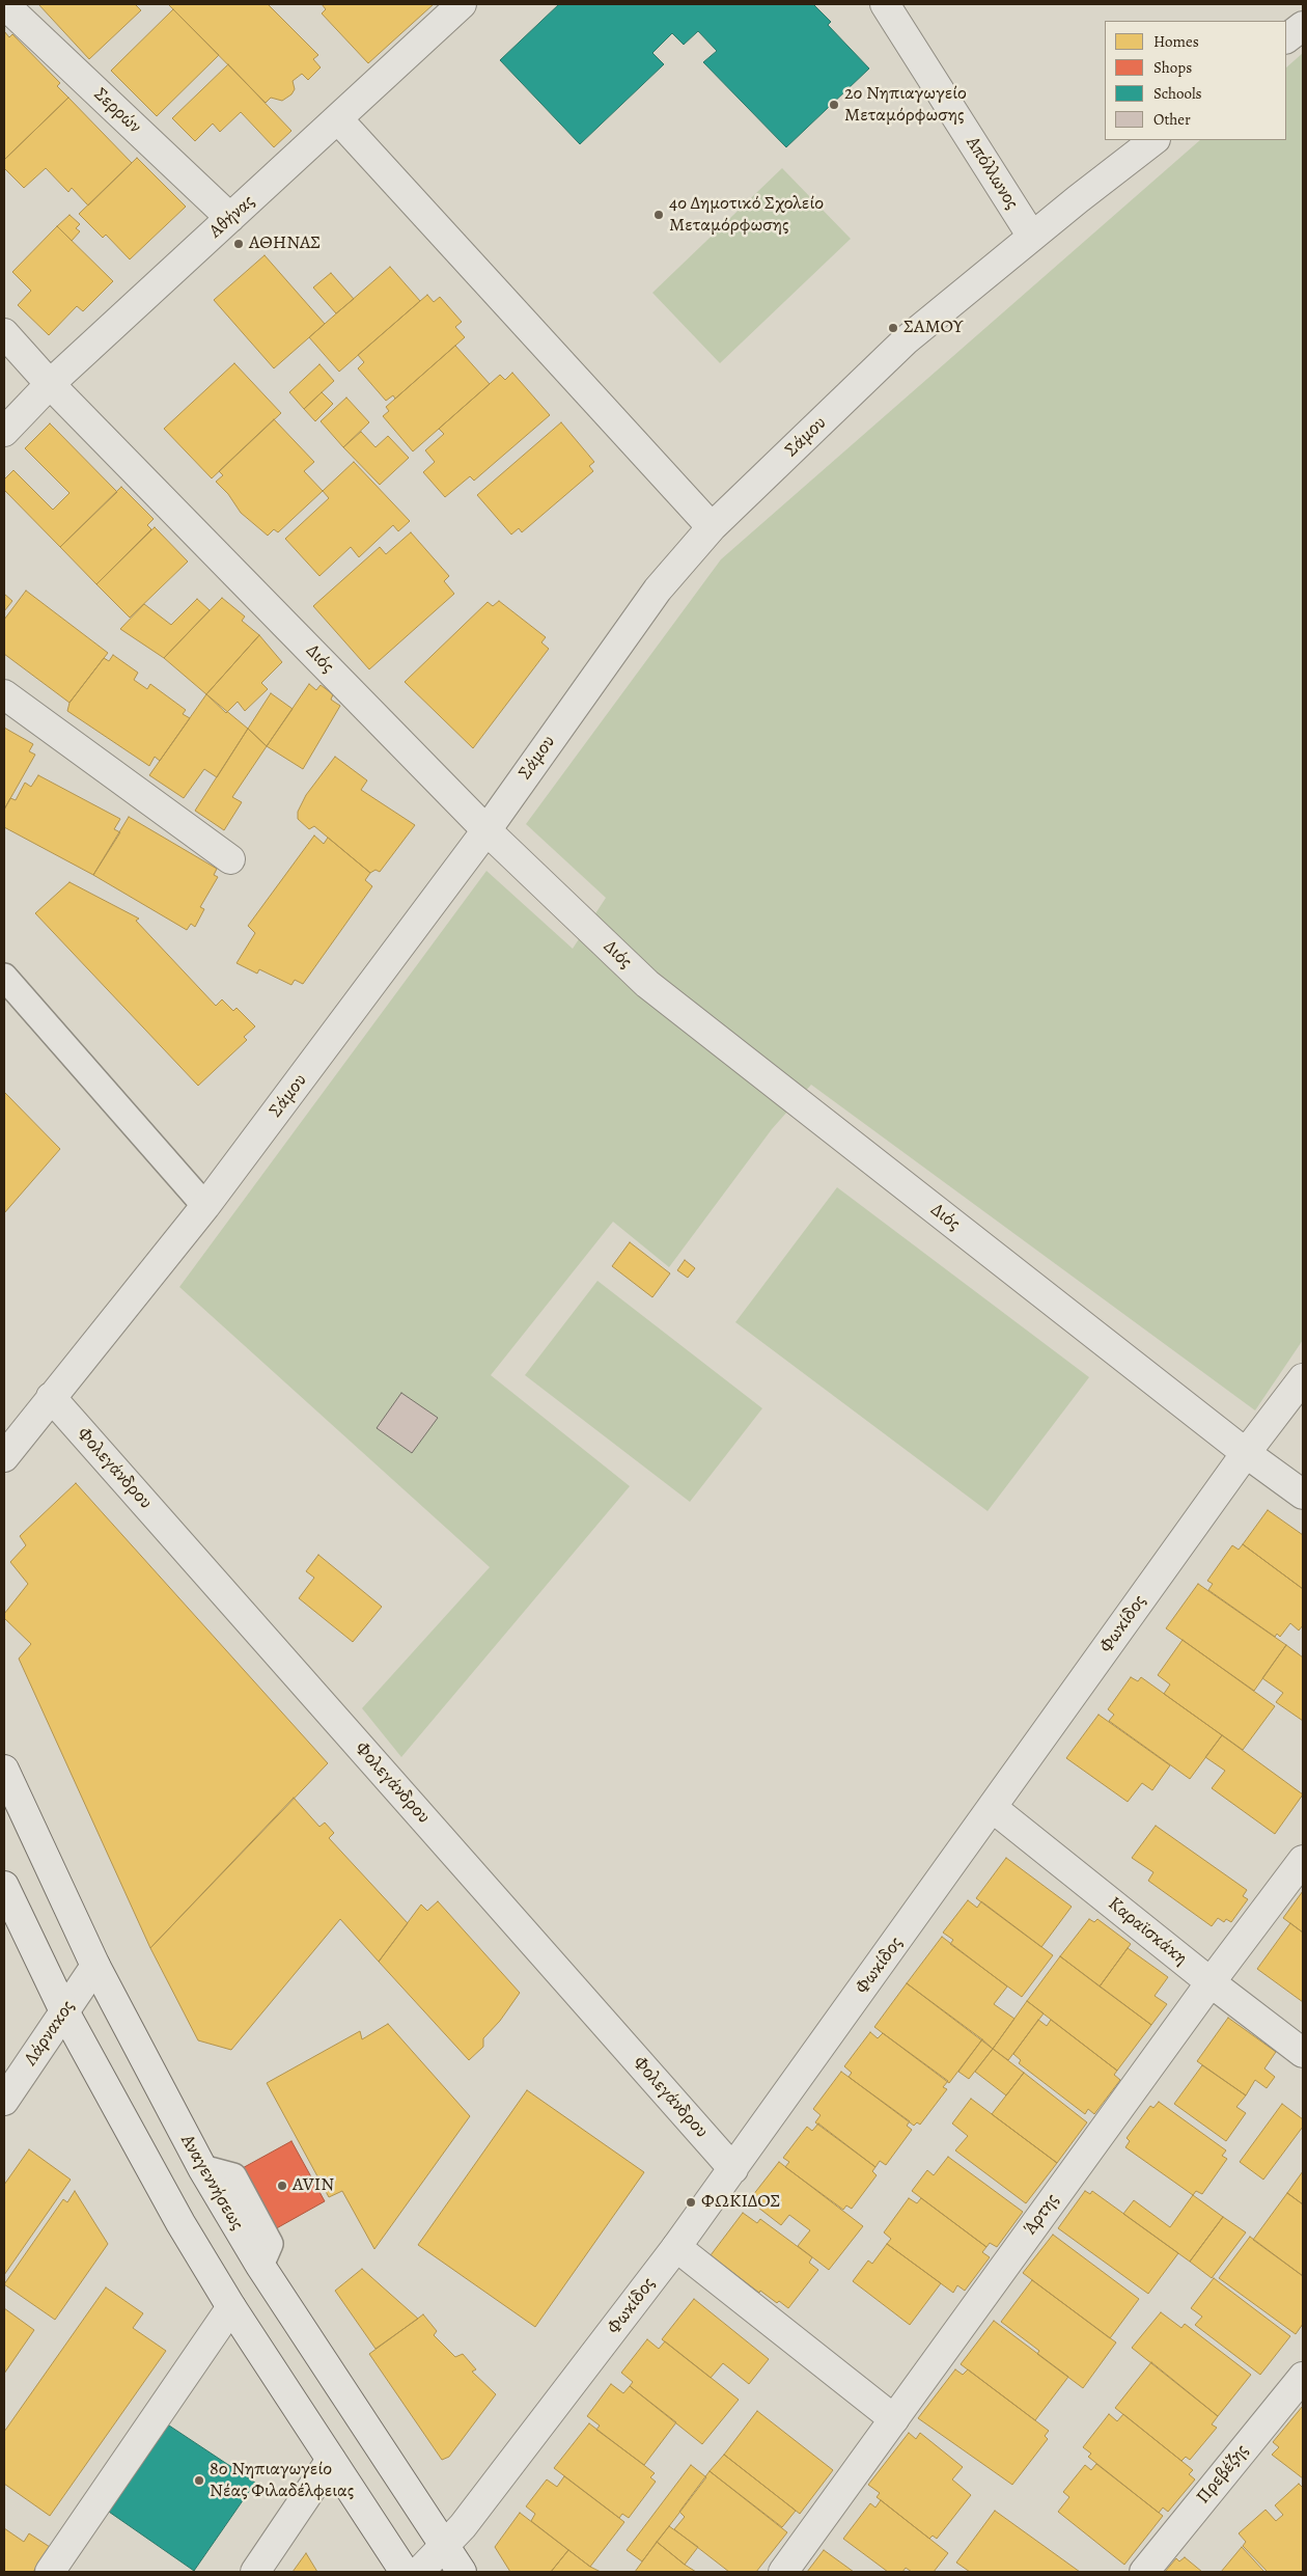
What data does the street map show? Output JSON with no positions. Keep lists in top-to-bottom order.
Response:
{
  "streets": {
    "street": [
      "Σερρών",
      "Απόλλωνος",
      "Αθήνας",
      "Σάμου",
      "Διός",
      "Φολεγάνδρου",
      "Φωκίδος",
      "Καραϊσκάκη",
      "Λάρνακος",
      "Αναγεννήσεως",
      "Άρτης",
      "Πρεβέζης"
    ]
  },
  "crossings": [
    ["Σερρών", "Αθήνας"],
    ["Απόλλωνος", "Σάμου"],
    ["Αθήνας", "Διός"],
    ["Σάμου", "Διός"],
    ["Σάμου", "Φολεγάνδρου"],
    ["Διός", "Φωκίδος"],
    ["Φολεγάνδρου", "Φωκίδος"],
    ["Φωκίδος", "Καραϊσκάκη"],
    ["Φωκίδος", "Αναγεννήσεως"],
    ["Καραϊσκάκη", "Άρτης"],
    ["Λάρνακος", "Αναγεννήσεως"]
  ],
  "places": [
    "2ο Νηπιαγωγείο Μεταμόρφωσης",
    "4ο Δημοτικό Σχολείο Μεταμόρφωσης",
    "ΑΘΗΝΑΣ",
    "ΣΑΜΟΥ",
    "AVIN",
    "ΦΩΚΙΔΟΣ",
    "8ο Νηπιαγωγείο Νέας Φιλαδέλφειας"
  ],
  "legend": [
    "Homes",
    "Shops",
    "Schools",
    "Other"
  ]
}
